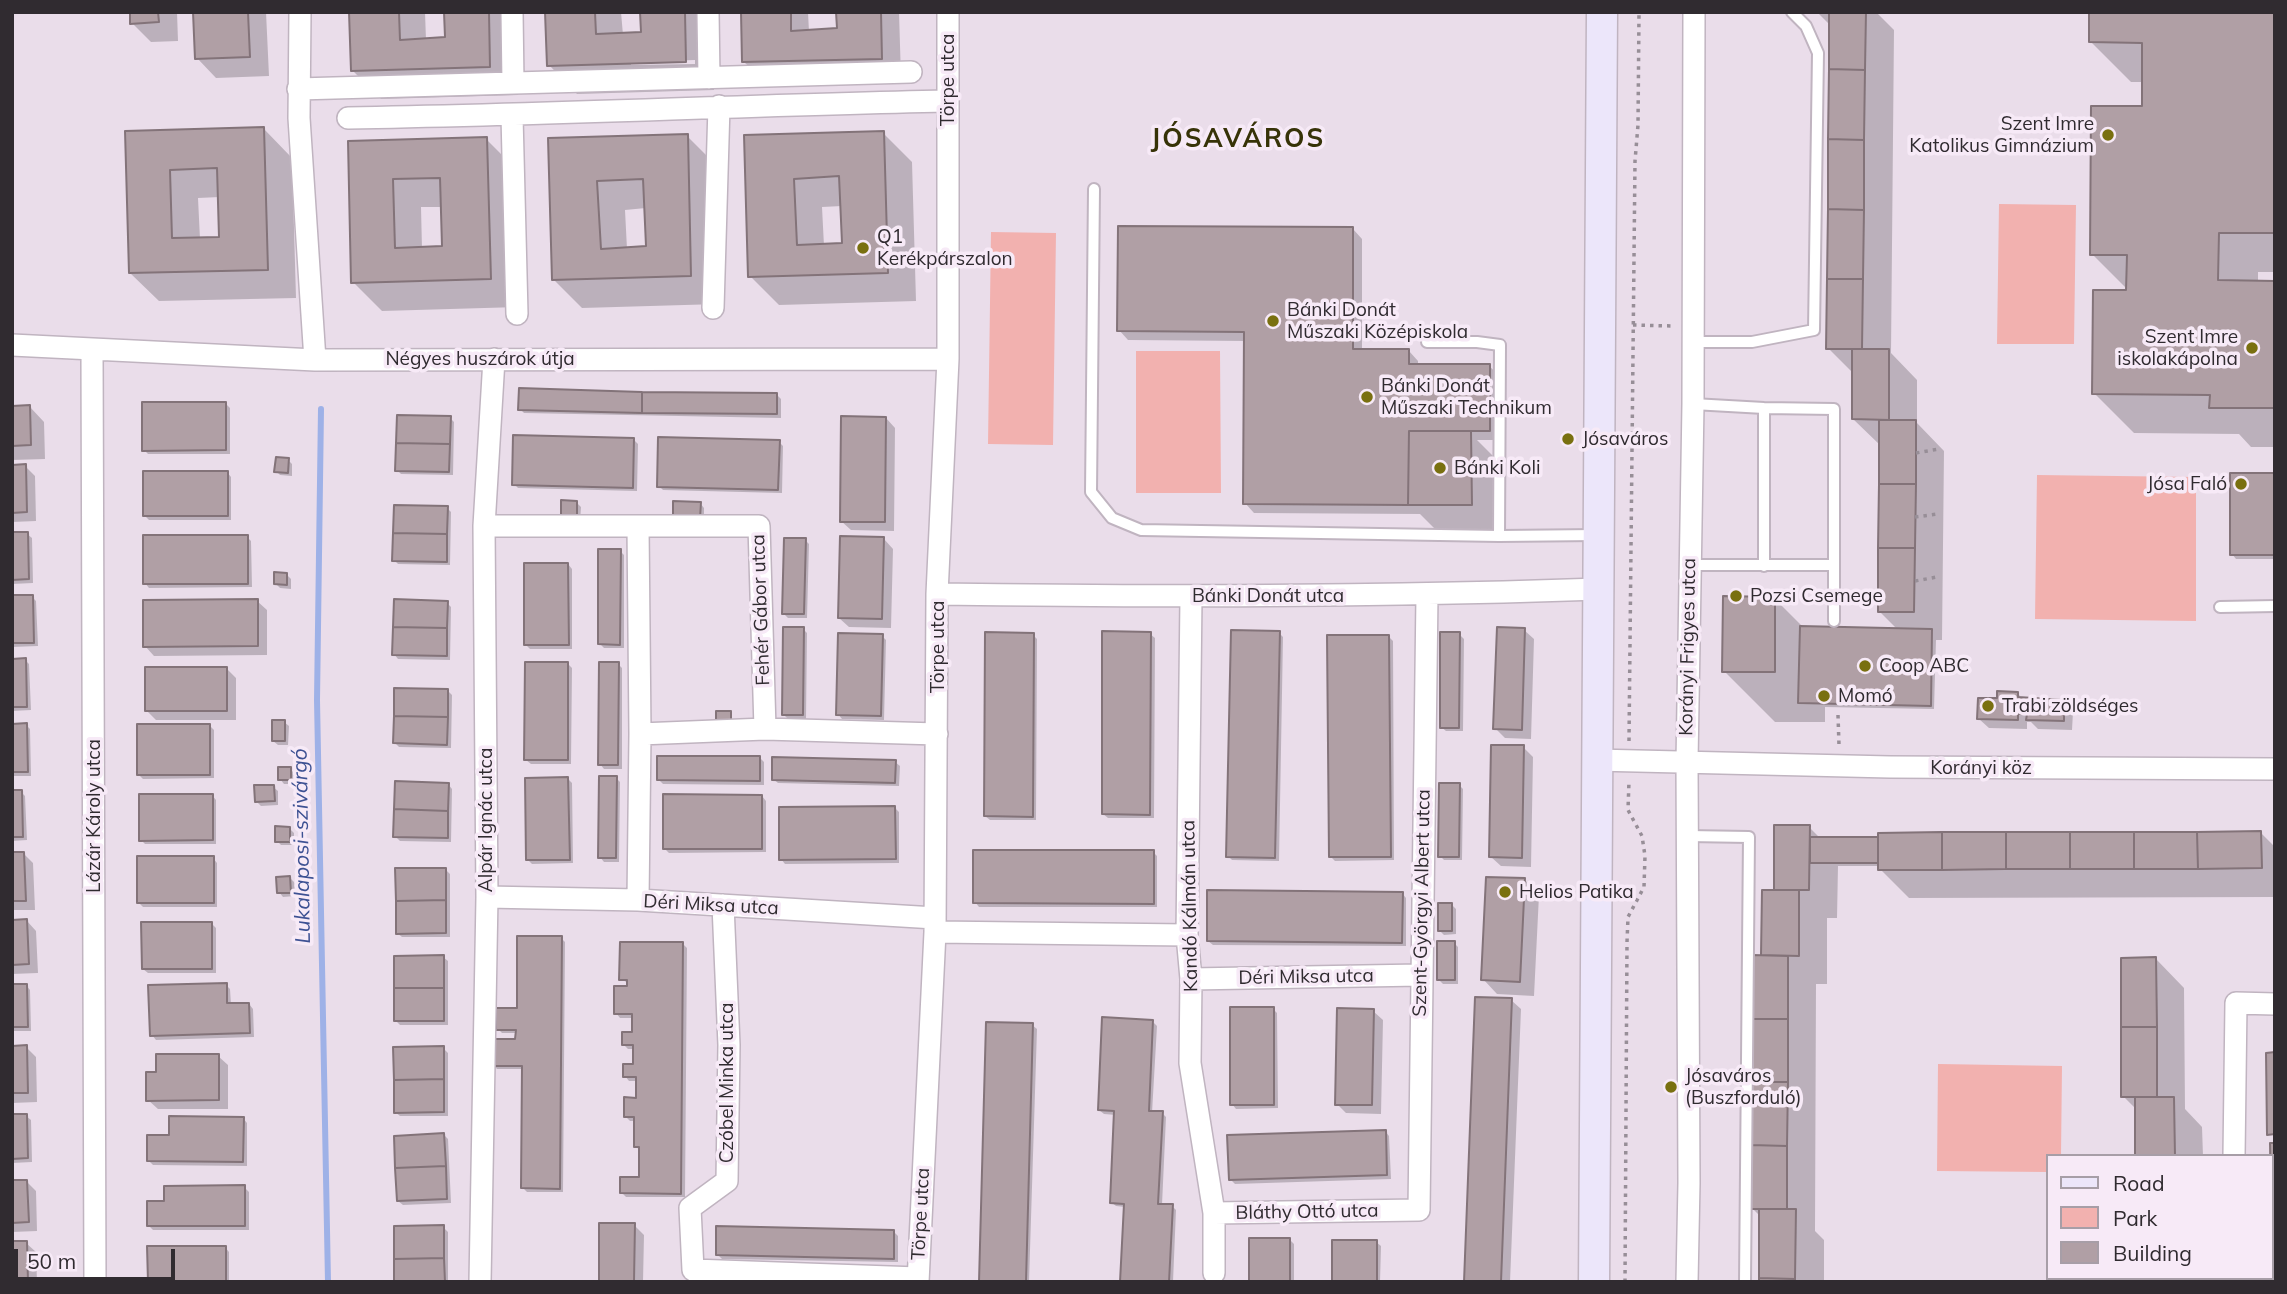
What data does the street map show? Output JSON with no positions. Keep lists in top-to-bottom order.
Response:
{
  "streets": {
    "street": [
      "Törpe utca",
      "Négyes huszárok útja",
      "Bánki Donát utca",
      "Fehér Gábor utca",
      "Korányi Frigyes utca",
      "Korányi köz",
      "Lázár Károly utca",
      "Alpár Ignác utca",
      "Szent-Györgyi Albert utca",
      "Déri Miksa utca",
      "Kandó Kálmán utca",
      "Czóbel Minka utca",
      "Bláthy Ottó utca"
    ]
  },
  "crossings": [
    ["Törpe utca", "Négyes huszárok útja"],
    ["Törpe utca", "Bánki Donát utca"],
    ["Törpe utca", "Déri Miksa utca"],
    ["Törpe utca", "Czóbel Minka utca"],
    ["Négyes huszárok útja", "Lázár Károly utca"],
    ["Négyes huszárok útja", "Alpár Ignác utca"],
    ["Bánki Donát utca", "Szent-Györgyi Albert utca"],
    ["Bánki Donát utca", "Kandó Kálmán utca"],
    ["Fehér Gábor utca", "Alpár Ignác utca"],
    ["Korányi Frigyes utca", "Korányi köz"],
    ["Alpár Ignác utca", "Déri Miksa utca"],
    ["Szent-Györgyi Albert utca", "Déri Miksa utca"],
    ["Szent-Györgyi Albert utca", "Bláthy Ottó utca"],
    ["Déri Miksa utca", "Kandó Kálmán utca"],
    ["Déri Miksa utca", "Czóbel Minka utca"],
    ["Kandó Kálmán utca", "Bláthy Ottó utca"]
  ],
  "districts": ["JÓSAVÁROS"],
  "water": ["Lukalaposi-szivárgó"],
  "places": [
    "Szent Imre Katolikus Gimnázium",
    "Q1 Kerékpárszalon",
    "Bánki Donát Műszaki Középiskola",
    "Szent Imre iskolakápolna",
    "Bánki Donát Műszaki Technikum",
    "Jósaváros",
    "Bánki Koli",
    "Jósa Faló",
    "Pozsi Csemege",
    "Coop ABC",
    "Momó",
    "Trabi zöldséges",
    "Helios Patika",
    "Jósaváros (Buszforduló)"
  ],
  "legend": ["Road", "Park", "Building"],
  "scale_bar": "50 m"
}
